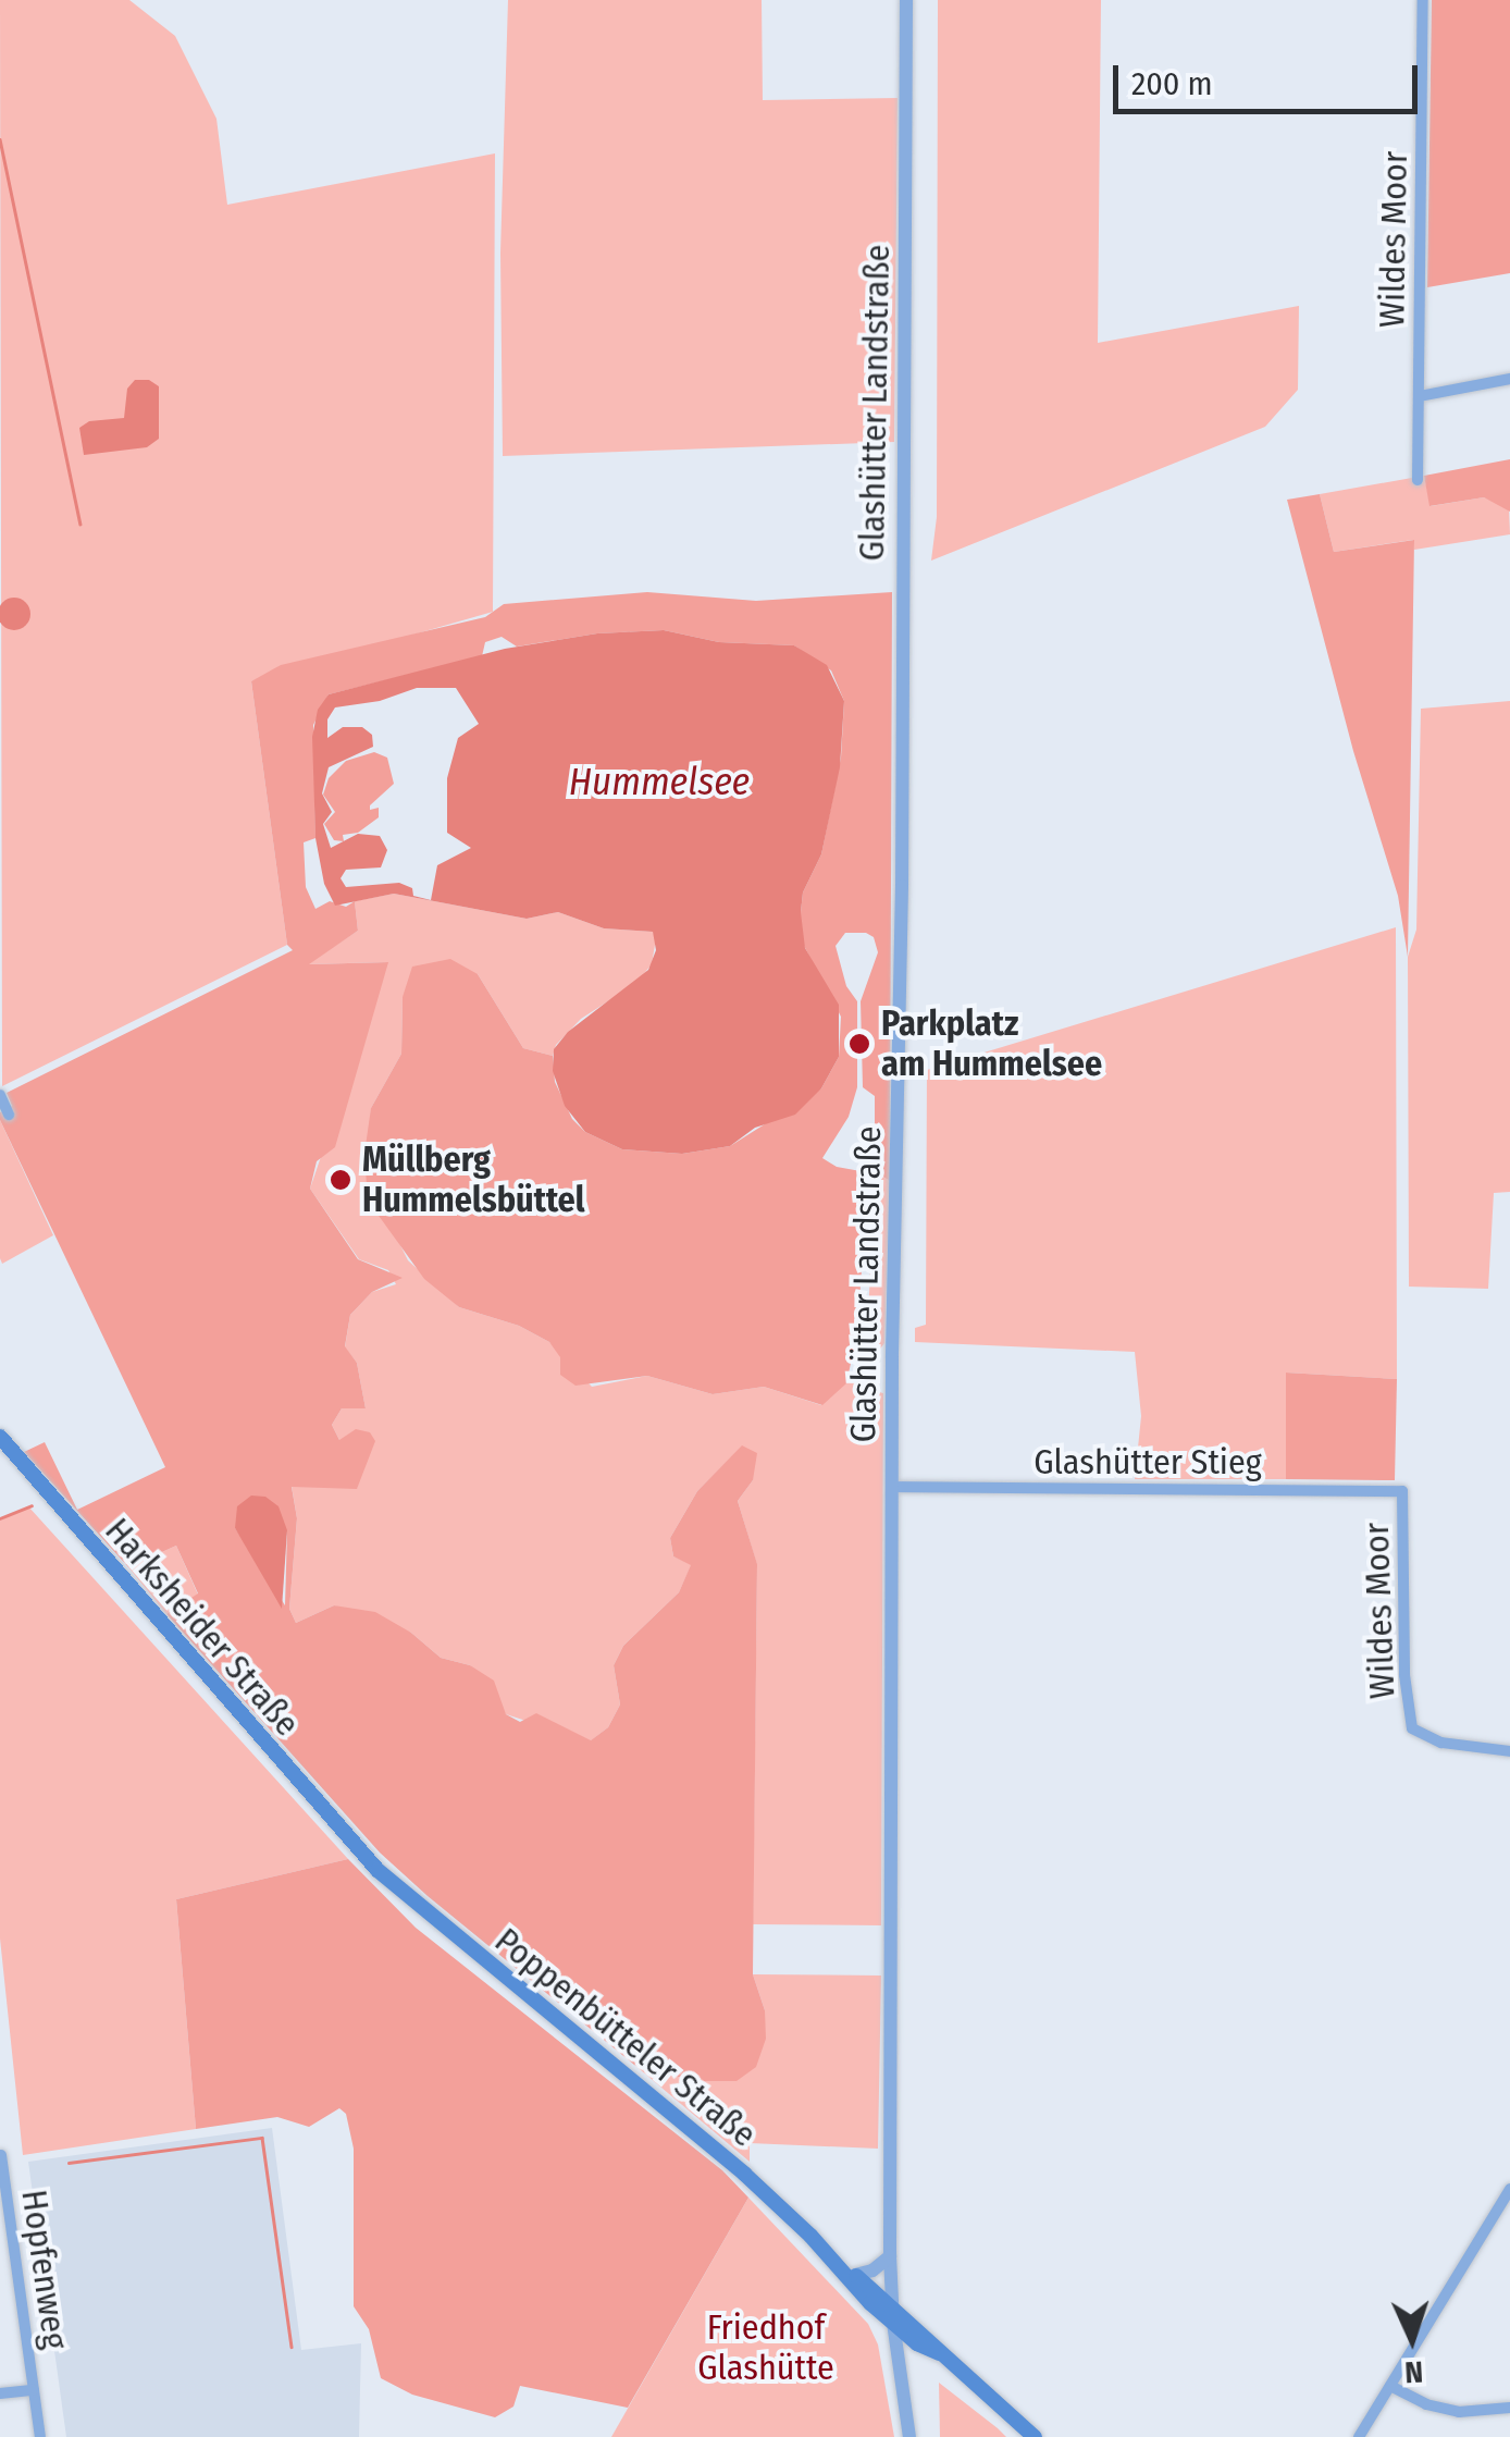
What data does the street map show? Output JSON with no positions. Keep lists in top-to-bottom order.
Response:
{
  "streets": {
    "main road": ["Harksheider Straße", "Poppenbütteler Straße"],
    "street": [
      "Wildes Moor",
      "Glashütter Landstraße",
      "Glashütter Stieg",
      "Hopfenweg"
    ]
  },
  "crossings": [
    ["Wildes Moor", "Glashütter Stieg"],
    ["Glashütter Landstraße", "Glashütter Stieg"],
    ["Glashütter Landstraße", "Poppenbütteler Straße"],
    ["Harksheider Straße", "Poppenbütteler Straße"]
  ],
  "water": ["Hummelsee"],
  "parks": ["Friedhof Glashütte"],
  "places": ["Parkplatz am Hummelsee", "Müllberg Hummelsbüttel"],
  "scale_bar": "200 m",
  "north": "bottom"
}
